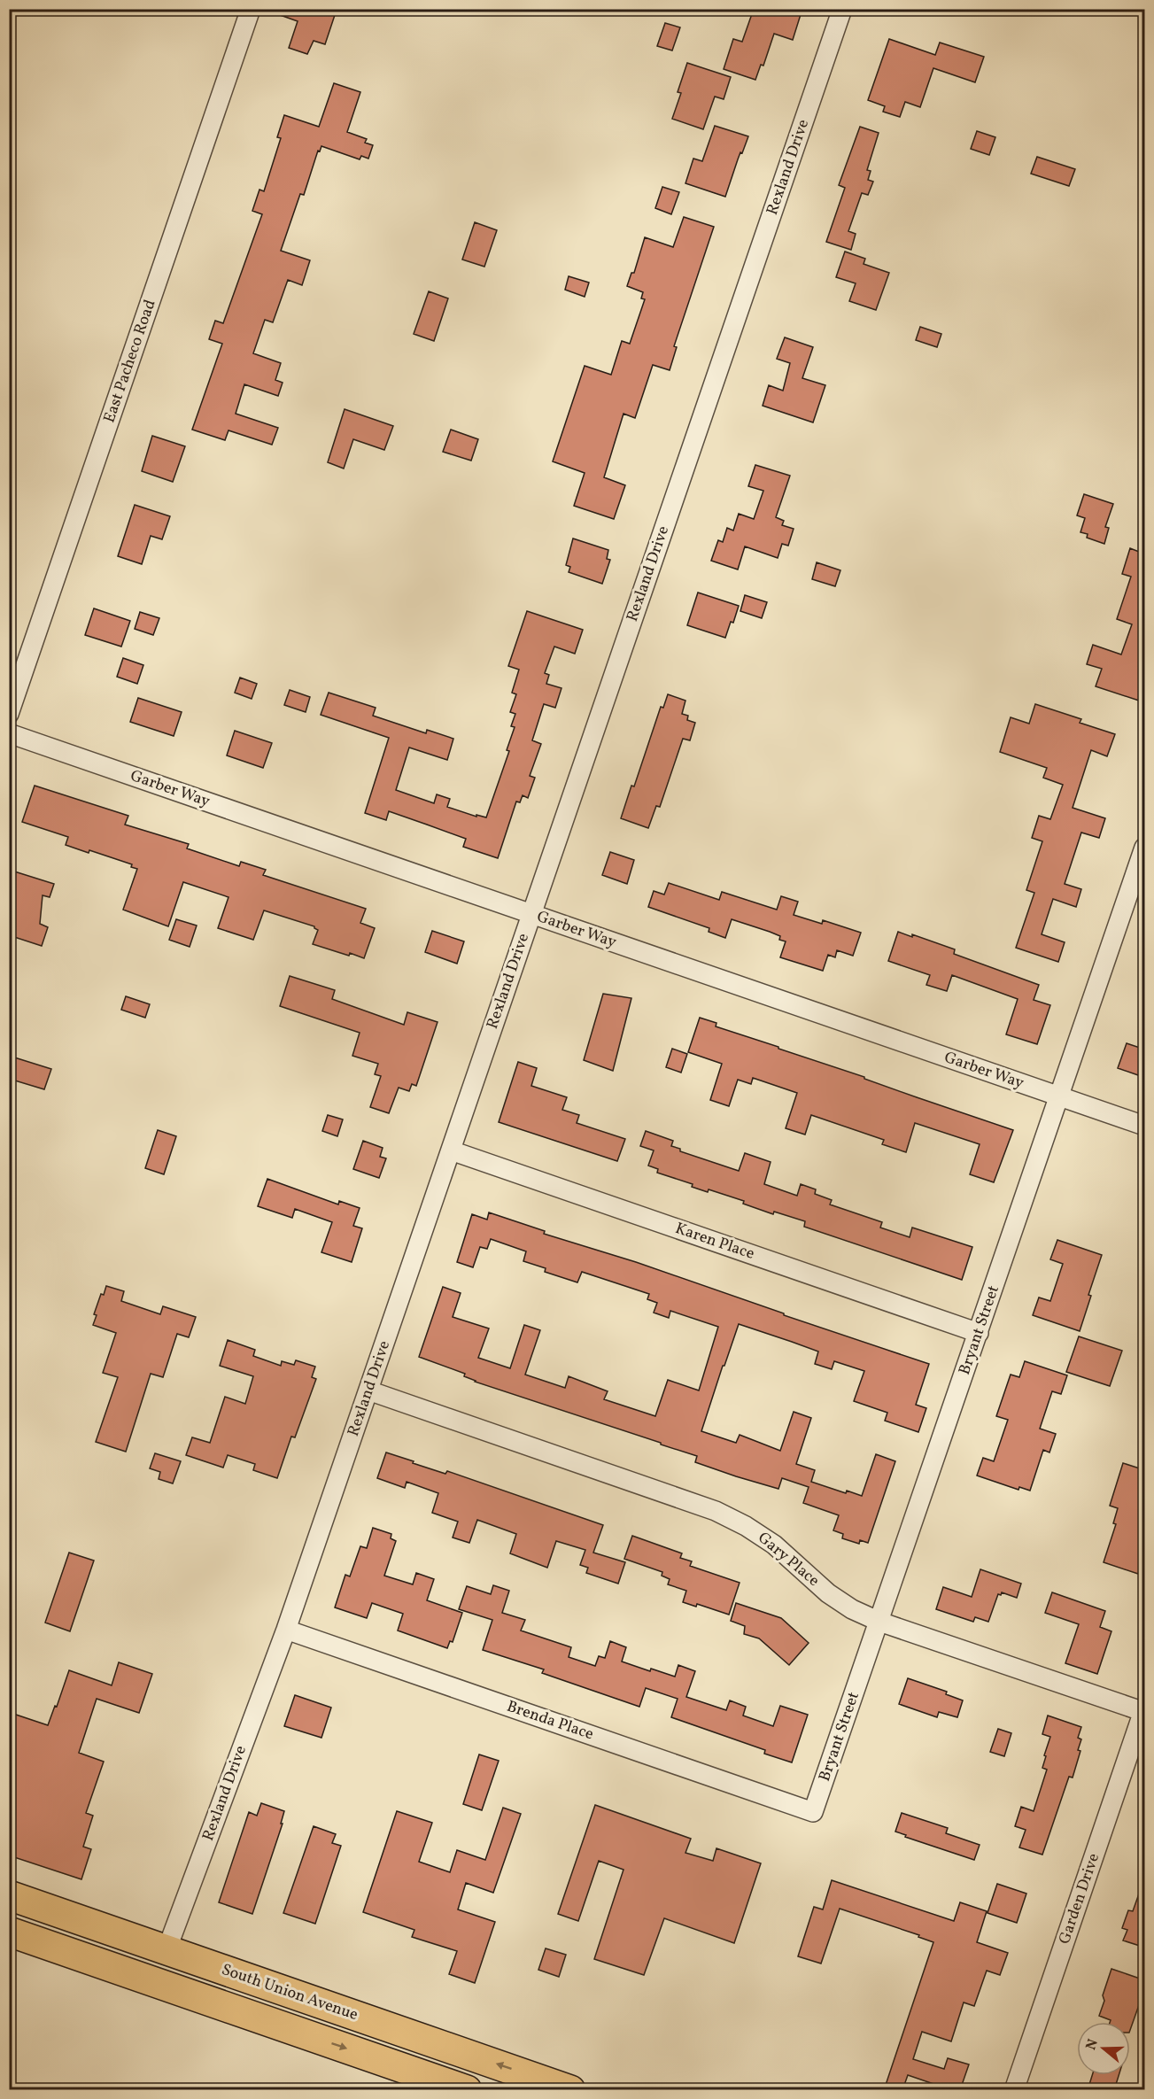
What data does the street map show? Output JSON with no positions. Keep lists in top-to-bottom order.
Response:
{
  "streets": {
    "main road": ["South Union Avenue"],
    "street": [
      "Rexland Drive",
      "East Pacheco Road",
      "Garber Way",
      "Karen Place",
      "Bryant Street",
      "Gary Place",
      "Brenda Place",
      "Garden Drive"
    ]
  },
  "crossings": [
    ["Rexland Drive", "Garber Way"],
    ["Rexland Drive", "Karen Place"],
    ["Rexland Drive", "Gary Place"],
    ["Rexland Drive", "Brenda Place"],
    ["Rexland Drive", "South Union Avenue"],
    ["Garber Way", "Bryant Street"],
    ["Karen Place", "Bryant Street"],
    ["Bryant Street", "Gary Place"],
    ["Bryant Street", "Brenda Place"],
    ["Gary Place", "Garden Drive"]
  ],
  "north": "left"
}
